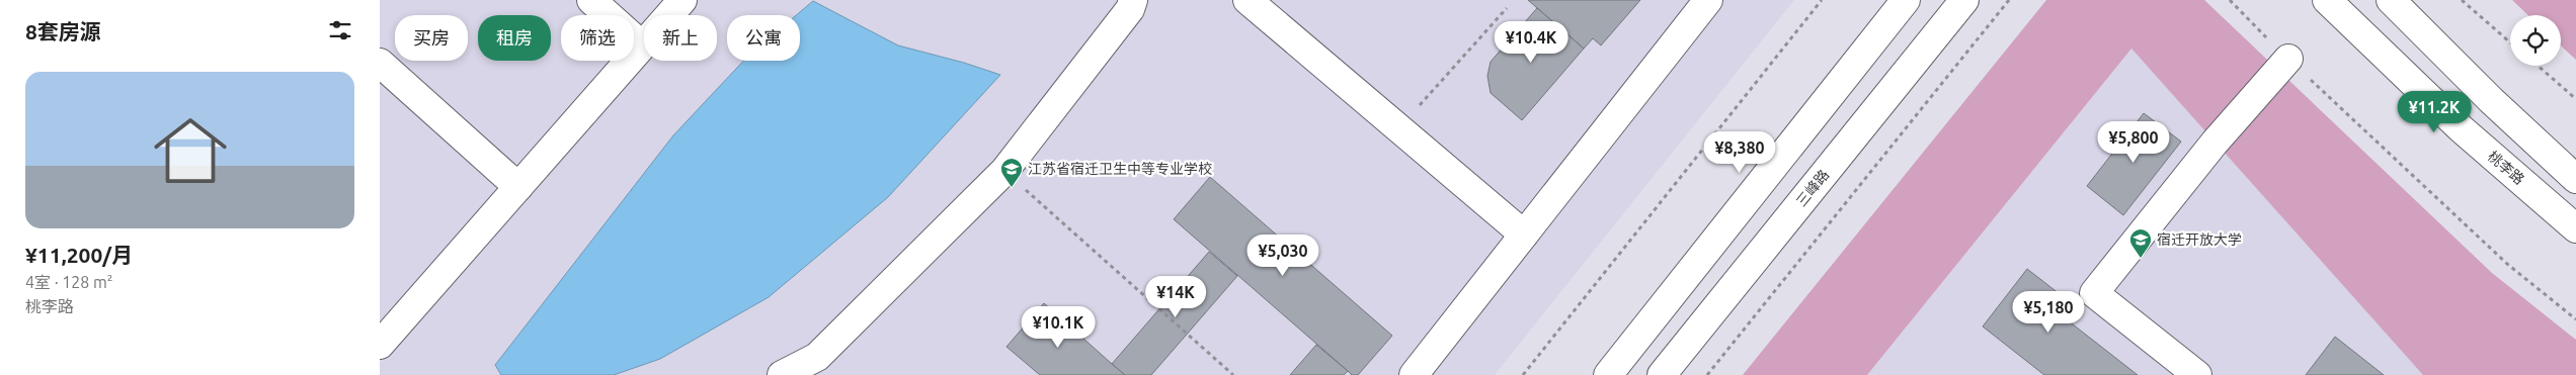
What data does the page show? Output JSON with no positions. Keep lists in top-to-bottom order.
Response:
{
  "streets": {
    "main road": ["桃李路", "三峰路"]
  },
  "places": {
    "school or university": ["江苏省宿迁卫生中等专业学校", "宿迁开放大学"]
  },
  "page": {
    "heading": "8套房源",
    "chip": [
      "买房",
      "租房",
      "筛选",
      "新上",
      "公寓"
    ],
    "price": [
      "¥10.4K",
      "¥11.2K",
      "¥5,800",
      "¥8,380",
      "¥5,030",
      "¥14K",
      "¥5,180",
      "¥10.1K"
    ],
    "list": [
      {
        "name": "¥11,200/月",
        "note": "4室 · 128 m² · 桃李路"
      }
    ]
  }
}
